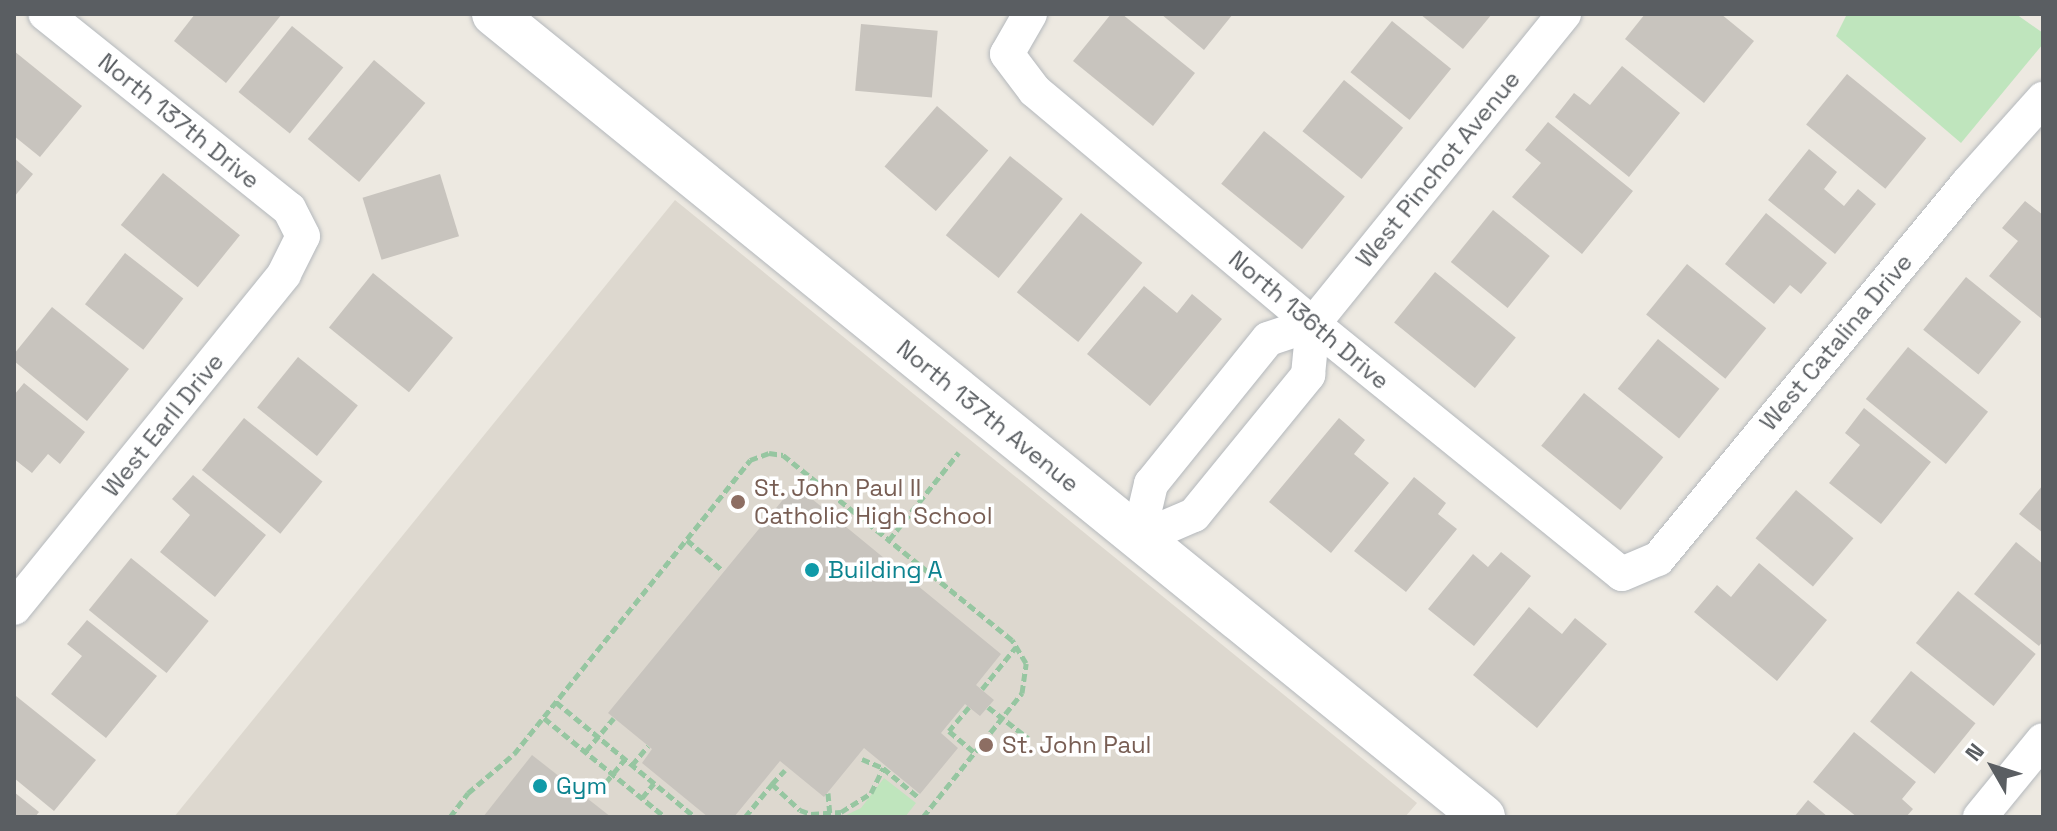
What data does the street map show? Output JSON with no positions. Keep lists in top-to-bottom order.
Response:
{
  "streets": {
    "street": [
      "North 137th Drive",
      "West Pinchot Avenue",
      "North 136th Drive",
      "West Catalina Drive",
      "North 137th Avenue",
      "West Earll Drive"
    ]
  },
  "crossings": [
    ["North 137th Drive", "West Earll Drive"],
    ["West Pinchot Avenue", "North 136th Drive"],
    ["North 136th Drive", "West Catalina Drive"]
  ],
  "places": [
    "St. John Paul II Catholic High School",
    "Building A",
    "St. John Paul",
    "Gym"
  ],
  "north": "top left"
}
